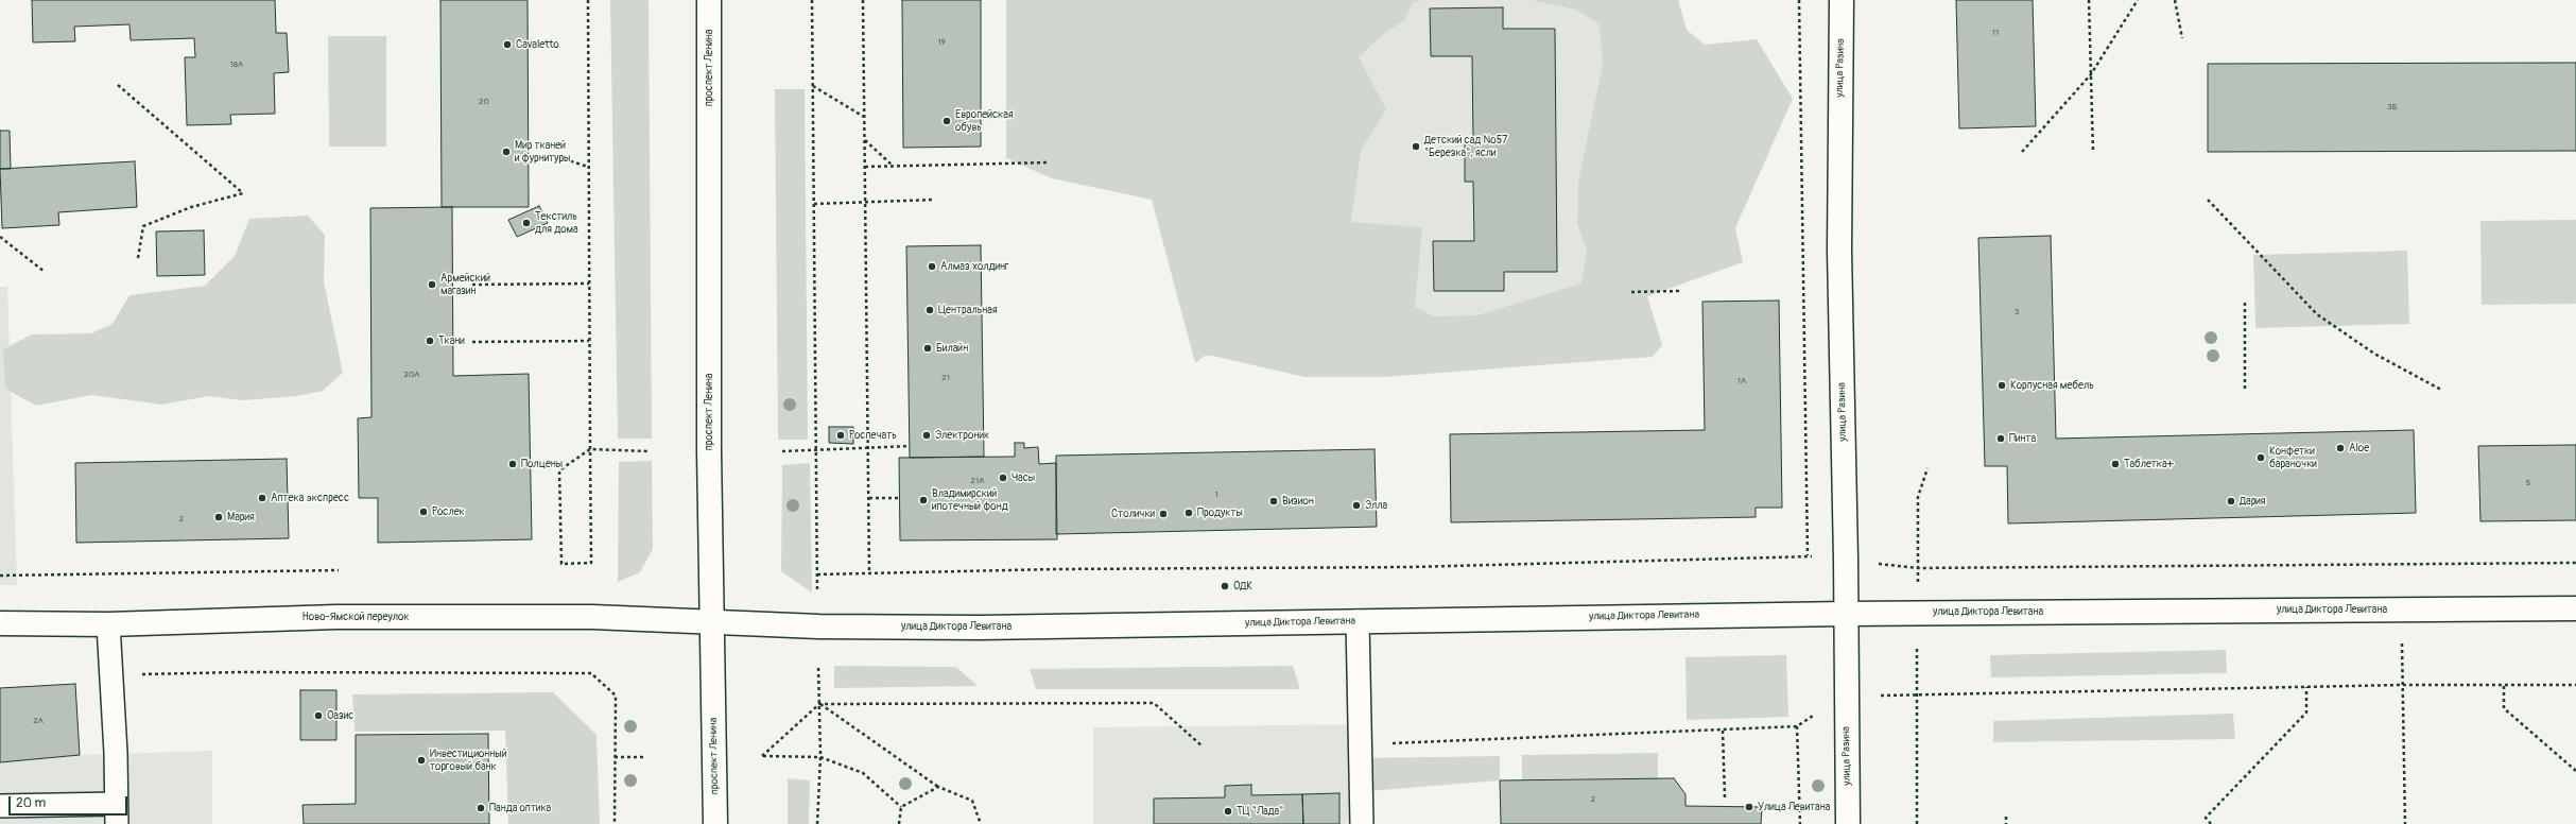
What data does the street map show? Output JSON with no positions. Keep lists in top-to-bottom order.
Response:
{
  "streets": {
    "street": [
      "проспект Ленина",
      "улица Разина",
      "улица Диктора Левитана",
      "Ново-Ямской переулок"
    ]
  },
  "crossings": [
    ["проспект Ленина", "улица Диктора Левитана"],
    ["проспект Ленина", "Ново-Ямской переулок"],
    ["улица Разина", "улица Диктора Левитана"],
    ["улица Диктора Левитана", "Ново-Ямской переулок"]
  ],
  "places": [
    "Cavaletto",
    "Европейская обувь",
    "Детский сад №57 \"Березка\", ясли",
    "Мир тканей и фурнитуры",
    "Текстиль для дома",
    "Алмаз холдинг",
    "Армейский магазин",
    "Центральная",
    "Ткани",
    "Билайн",
    "Корпусная мебель",
    "Роспечать",
    "Электроник",
    "Пинта",
    "Aloe",
    "Конфетки бараночки",
    "Полцены",
    "Таблетка+",
    "Часы",
    "Аптека экспресс",
    "Владимирский ипотечный фонд",
    "Визион",
    "Дария",
    "Элла",
    "Рослек",
    "Продукты",
    "Столички",
    "Мария",
    "ОДК",
    "Оазис",
    "Инвестиционный торговый банк",
    "Улица Левитана",
    "Панда оптика",
    "ТЦ \"Лада\""
  ],
  "house_numbers": [
    "11",
    "19",
    "18А",
    "20",
    "3Б",
    "3",
    "20А",
    "21",
    "1А",
    "21А",
    "5",
    "1",
    "2",
    "2А",
    "2"
  ],
  "scale_bar": "20 m"
}
